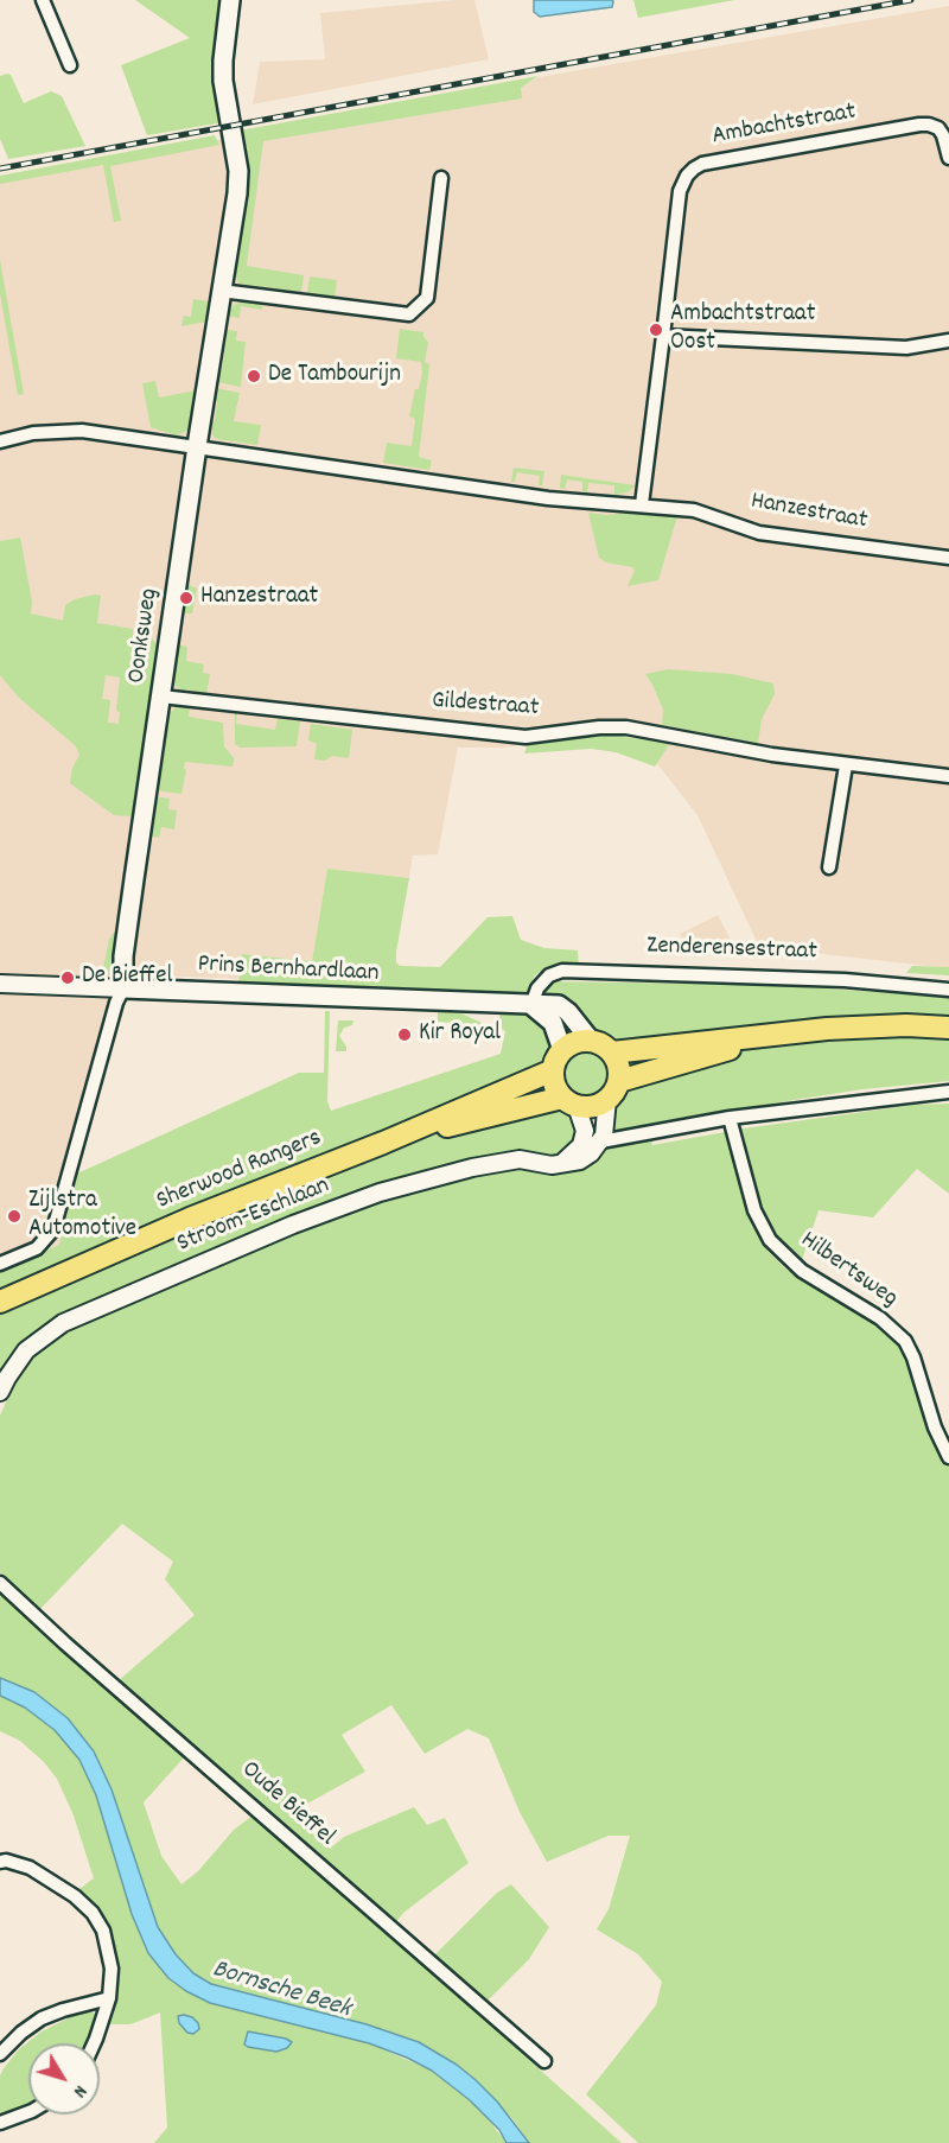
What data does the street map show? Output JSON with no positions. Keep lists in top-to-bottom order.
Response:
{
  "streets": {
    "main road": ["Oonksweg", "Prins Bernhardlaan", "Sherwood Rangers"],
    "street": [
      "Ambachtstraat",
      "Hanzestraat",
      "Gildestraat",
      "Zenderensestraat",
      "Stroom-Eschlaan",
      "Hilbertsweg",
      "Oude Bieffel"
    ]
  },
  "crossings": [
    ["Ambachtstraat", "Hanzestraat"],
    ["Hanzestraat", "Oonksweg"],
    ["Oonksweg", "Gildestraat"],
    ["Oonksweg", "Prins Bernhardlaan"],
    ["Zenderensestraat", "Prins Bernhardlaan"],
    ["Prins Bernhardlaan", "Sherwood Rangers"]
  ],
  "water": ["Bornsche Beek"],
  "places": [
    "Ambachtstraat Oost",
    "De Tambourijn",
    "Hanzestraat",
    "De Bieffel",
    "Kir Royal",
    "Zijlstra Automotive"
  ],
  "north": "bottom right"
}
